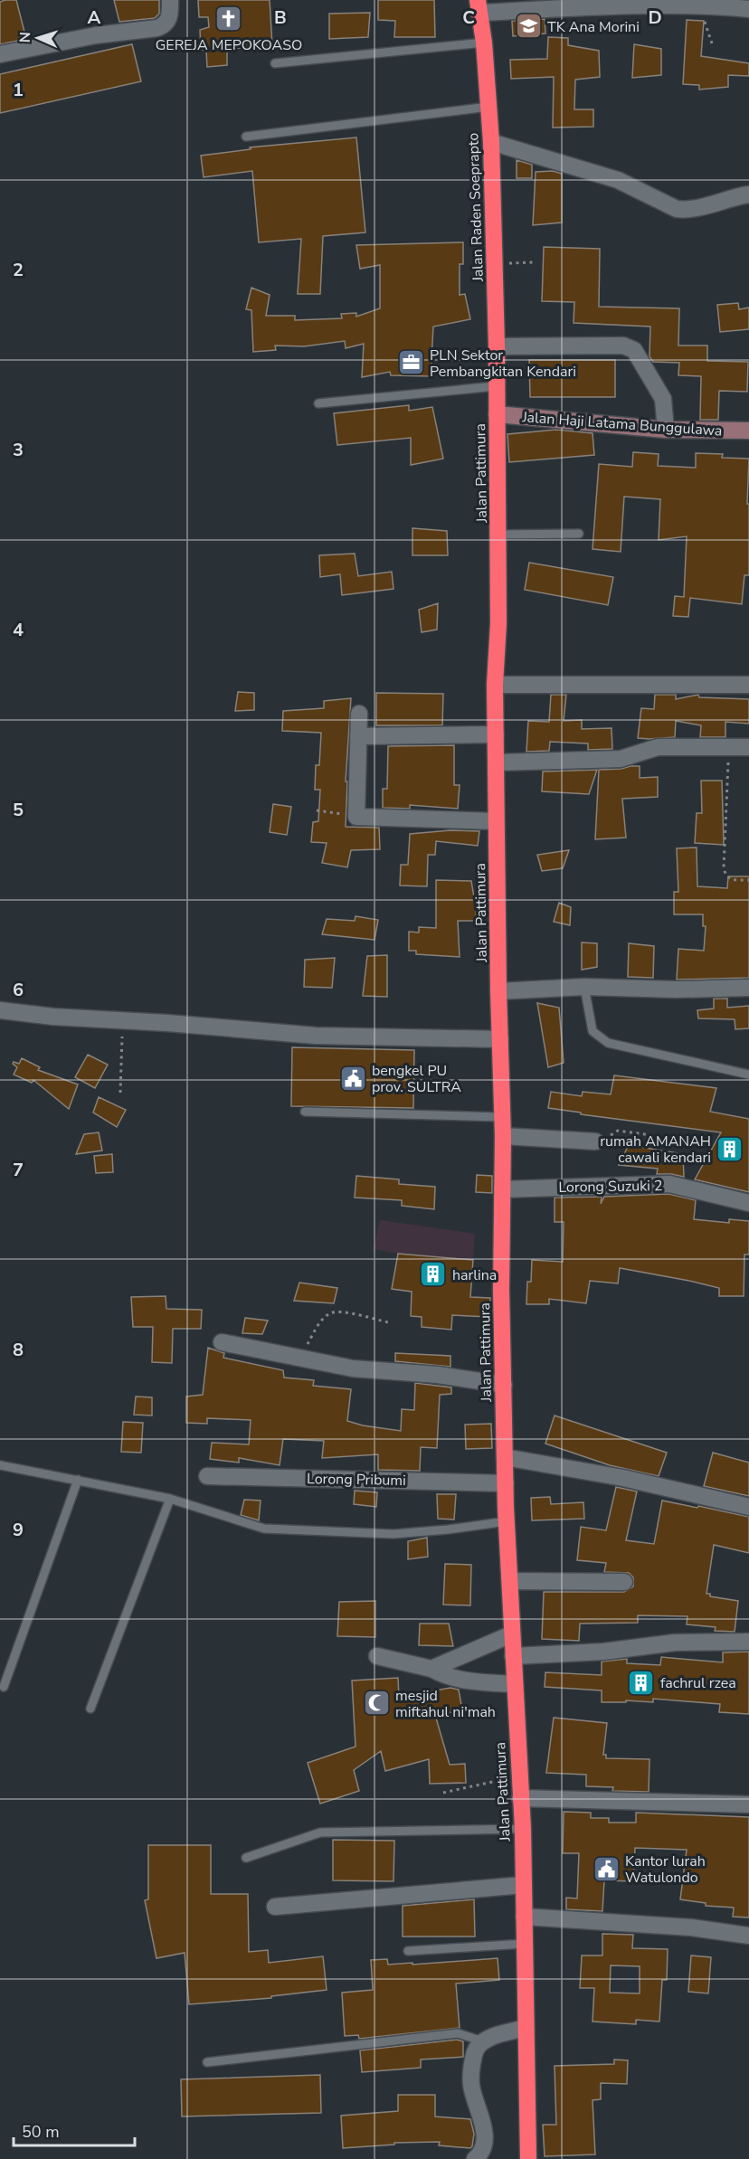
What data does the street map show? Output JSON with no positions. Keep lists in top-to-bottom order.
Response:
{
  "streets": {
    "highway": ["Jalan Raden Soeprapto", "Jalan Pattimura"],
    "main road": ["Jalan Haji Latama Bunggulawa"],
    "street": ["Lorong Suzuki 2", "Lorong Pribumi"]
  },
  "crossings": [
    ["Jalan Raden Soeprapto", "Jalan Haji Latama Bunggulawa"],
    ["Jalan Raden Soeprapto", "Jalan Pattimura"],
    ["Jalan Haji Latama Bunggulawa", "Jalan Pattimura"],
    ["Jalan Pattimura", "Lorong Suzuki 2"],
    ["Jalan Pattimura", "Lorong Pribumi"]
  ],
  "places": {
    "church": ["GEREJA MEPOKOASO"],
    "school or university": ["TK Ana Morini"],
    "office": ["PLN Sektor Pembangkitan Kendari"],
    "public building": ["bengkel PU prov. SULTRA", "Kantor lurah Watulondo"],
    "building": ["rumah AMANAH cawali kendari", "harlina", "fachrul rzea"],
    "mosque": ["mesjid miftahul ni'mah"]
  },
  "scale_bar": "50 m",
  "north": "left",
  "grid": {
    "columns": [
      "A",
      "B",
      "C",
      "D"
    ],
    "rows": [
      "1",
      "2",
      "3",
      "4",
      "5",
      "6",
      "7",
      "8",
      "9"
    ]
  }
}
